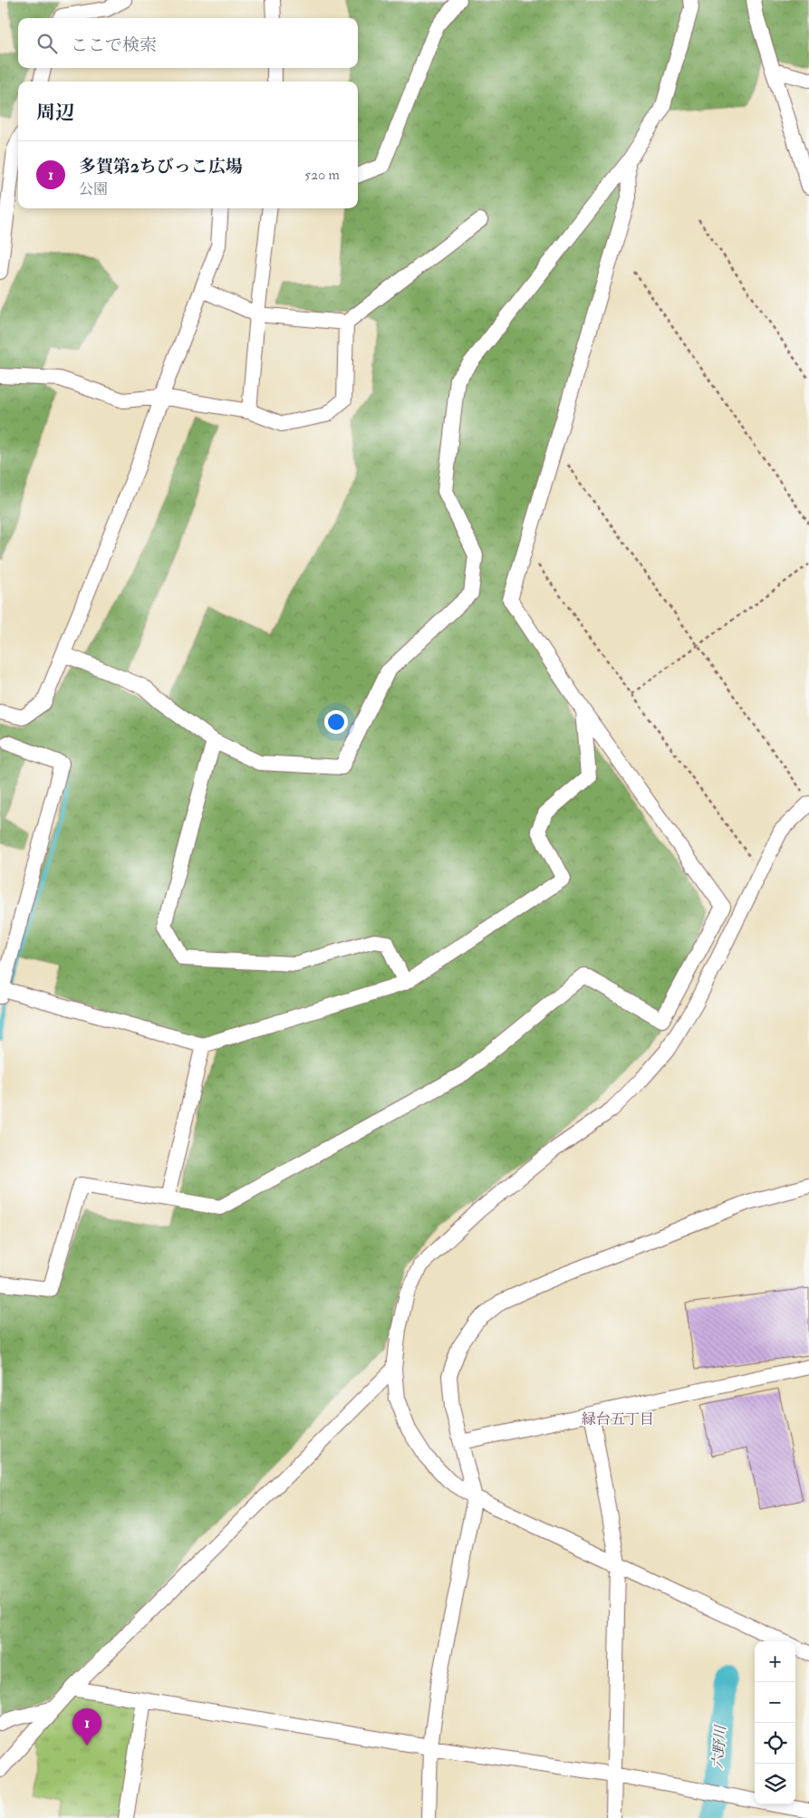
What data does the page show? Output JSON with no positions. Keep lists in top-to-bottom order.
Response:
{
  "districts": ["緑台五丁目"],
  "water": ["六野川"],
  "page": {
    "search": "ここで検索",
    "heading": "周辺",
    "list": [
      {
        "mark": "1",
        "name": "多賀第2ちびっこ広場",
        "note": "公園",
        "value": "520 m"
      }
    ],
    "map_buttons": ["+", "−"],
    "pins": "1"
  }
}
